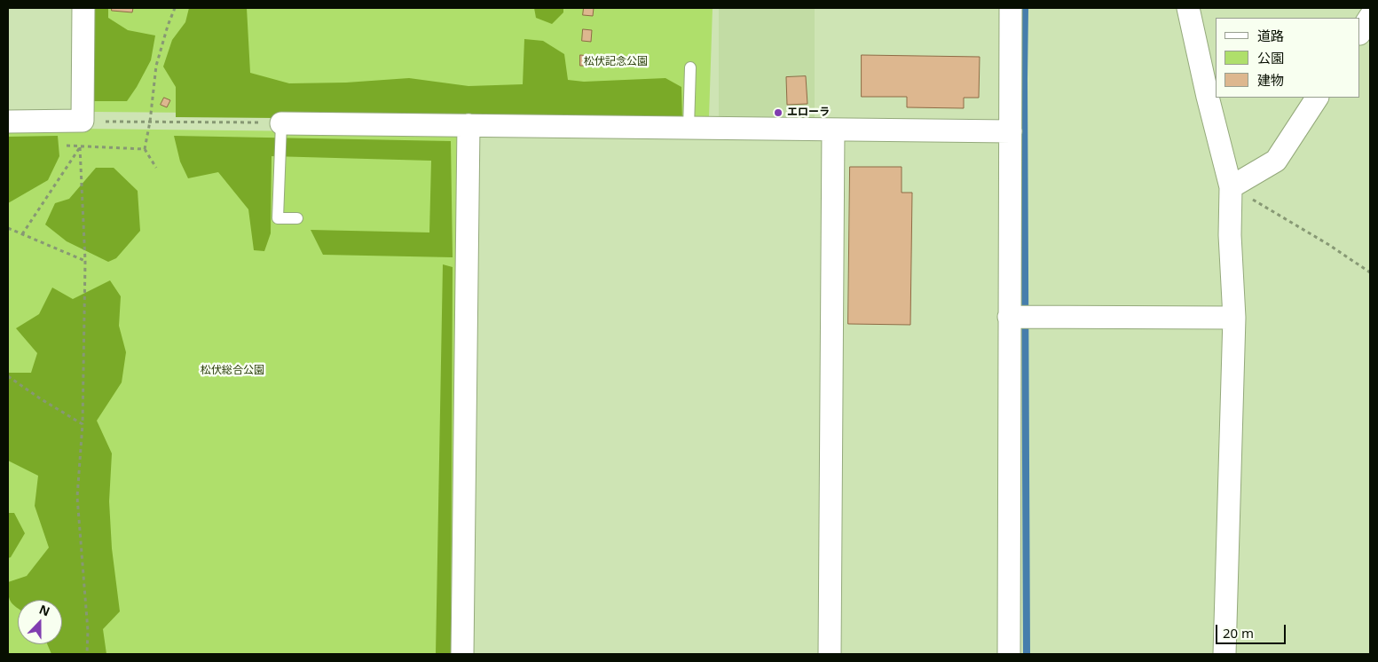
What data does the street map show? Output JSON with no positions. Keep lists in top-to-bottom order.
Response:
{
  "parks": ["松伏記念公園", "松伏総合公園"],
  "places": ["エローラ"],
  "legend": ["道路", "公園", "建物"],
  "scale_bar": "20 m",
  "north": "top"
}
